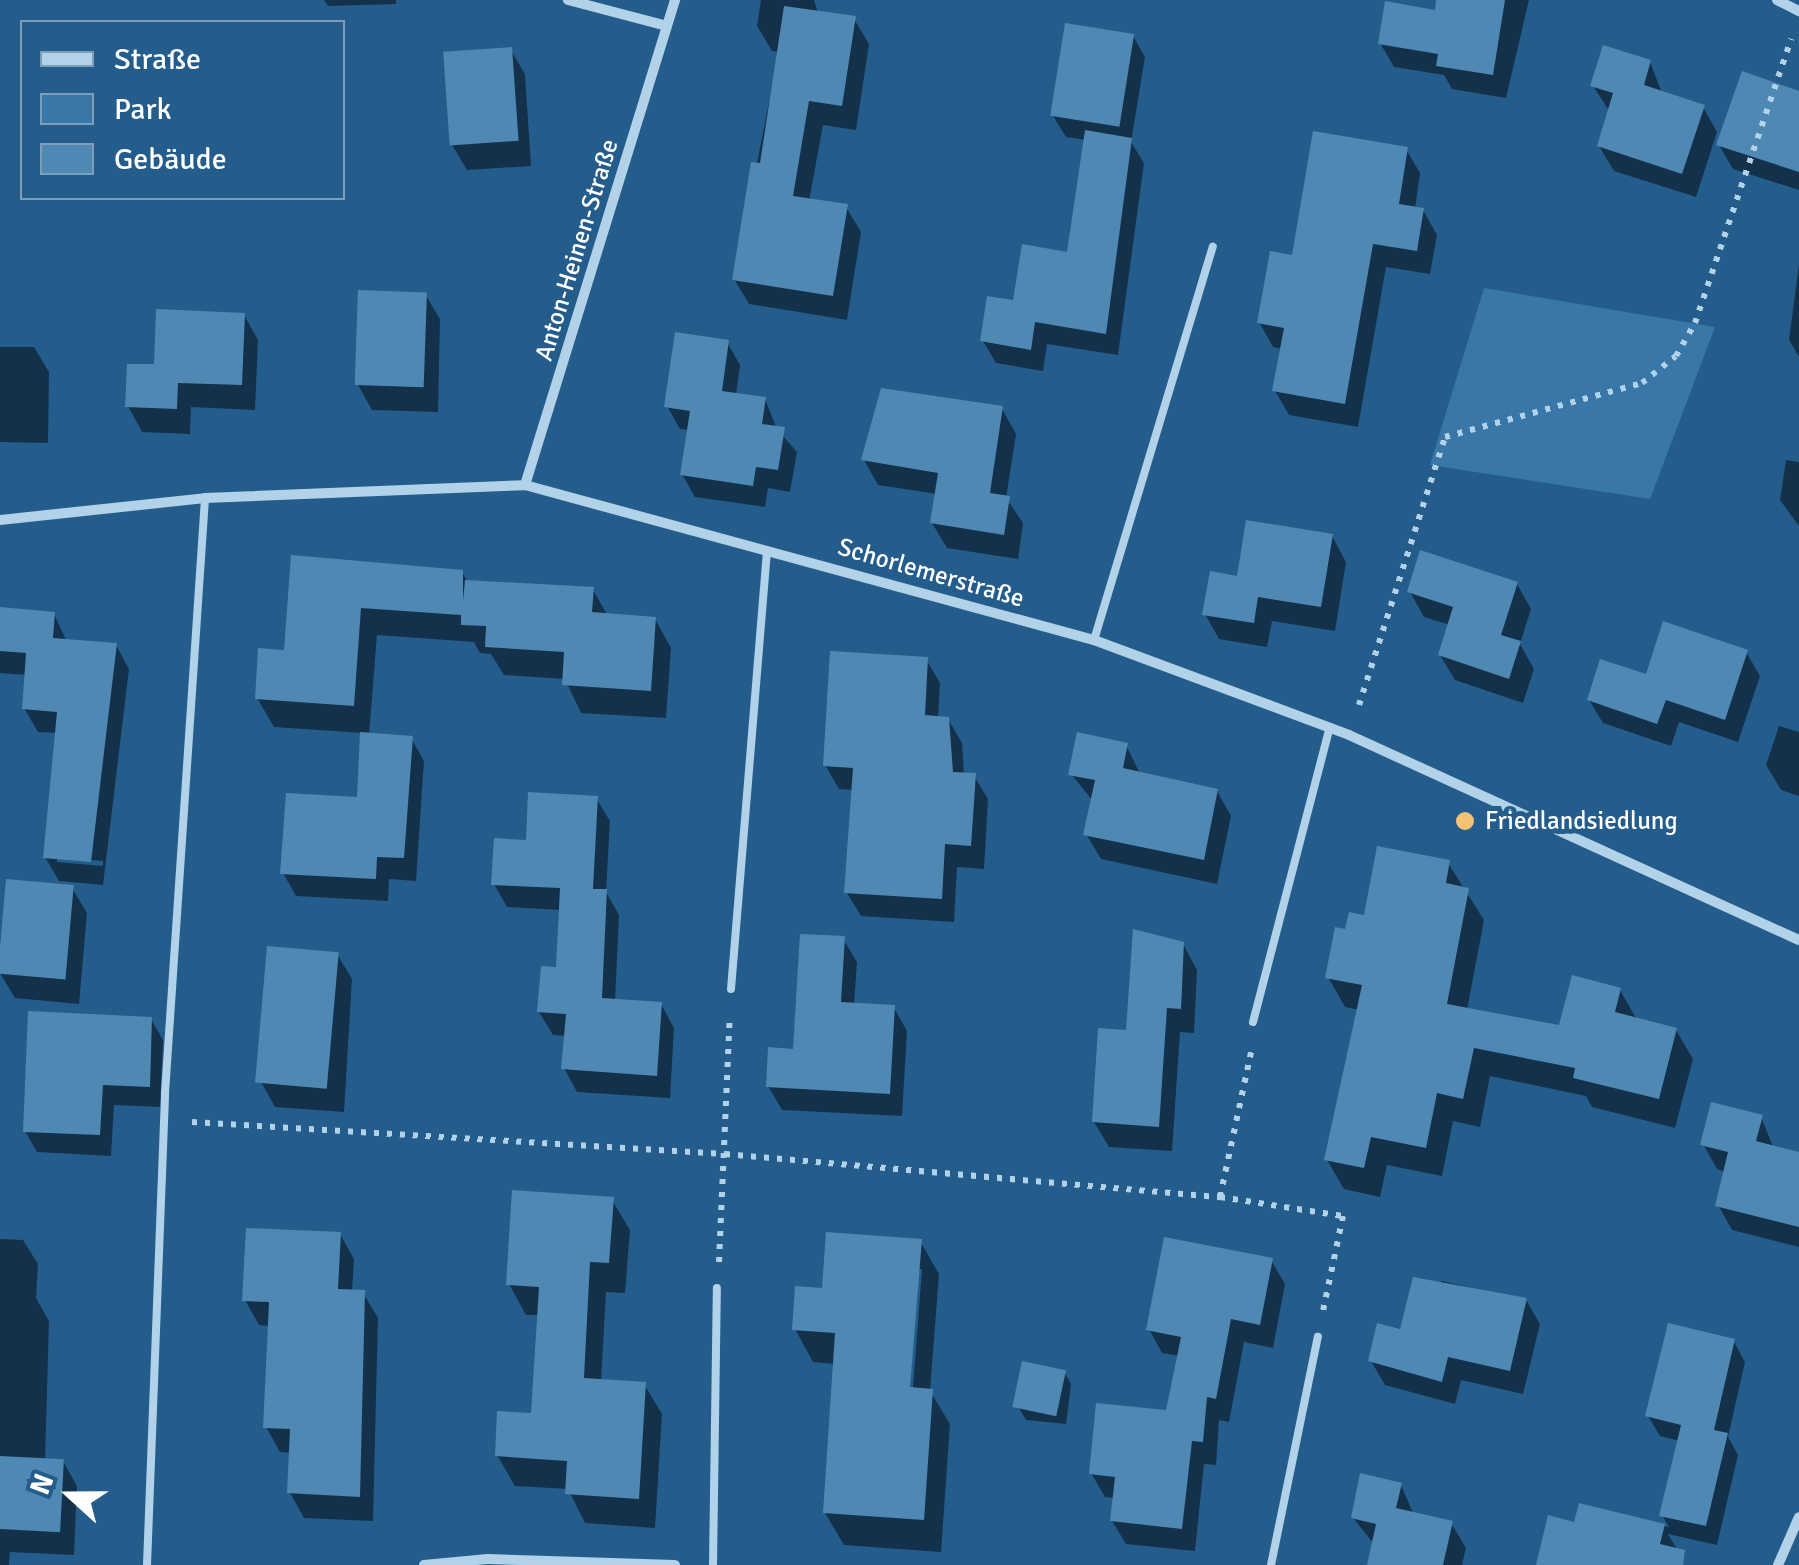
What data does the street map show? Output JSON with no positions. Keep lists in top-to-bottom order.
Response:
{
  "streets": {
    "street": ["Anton-Heinen-Straße", "Schorlemerstraße"]
  },
  "crossings": [
    ["Anton-Heinen-Straße", "Schorlemerstraße"]
  ],
  "places": ["Friedlandsiedlung"],
  "legend": ["Straße", "Park", "Gebäude"],
  "north": "left"
}
